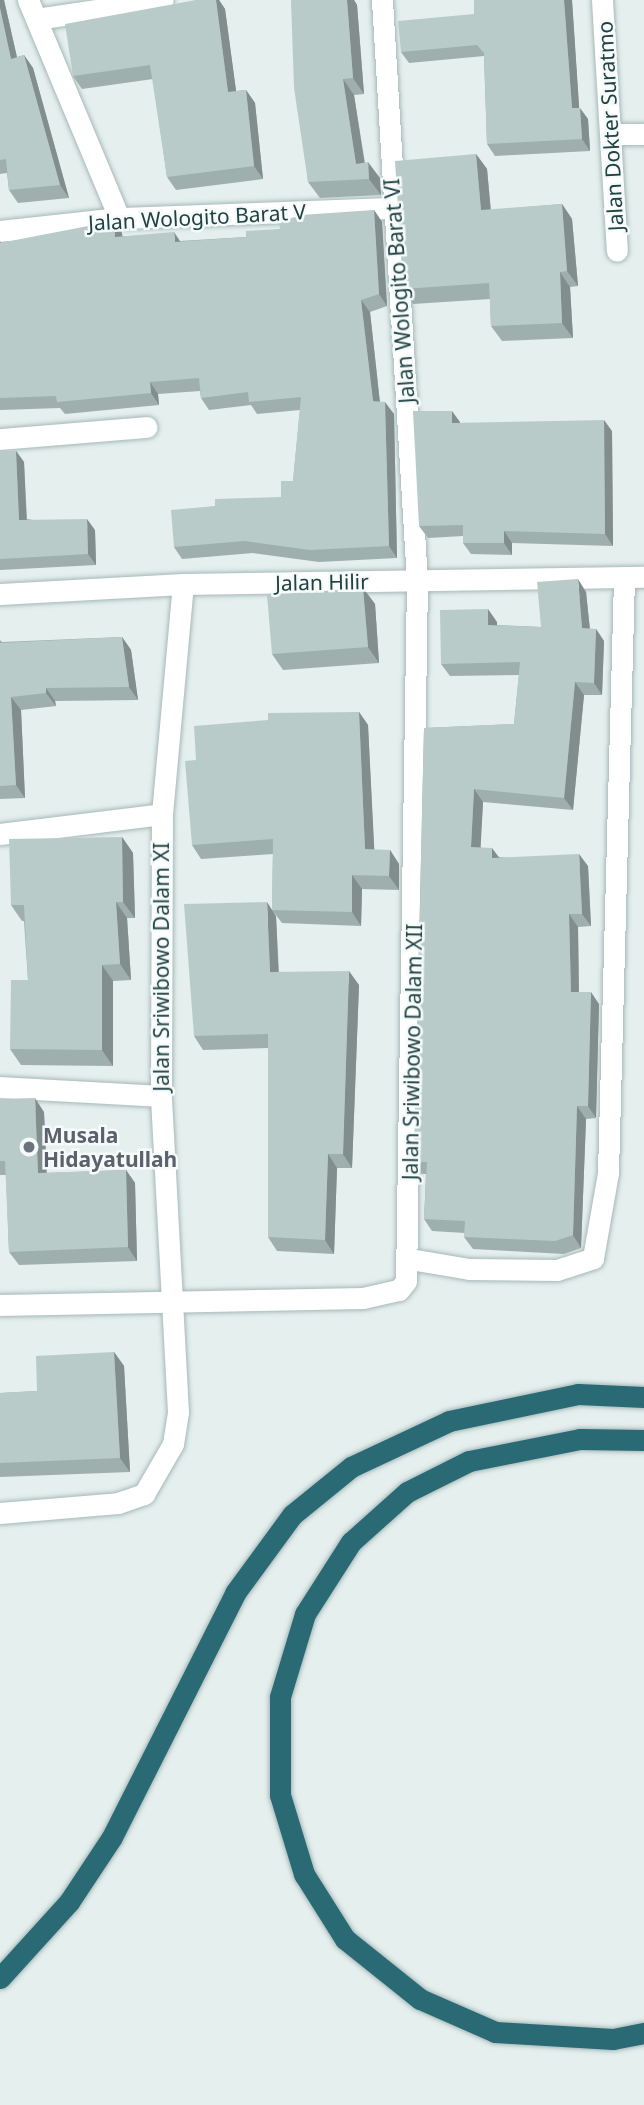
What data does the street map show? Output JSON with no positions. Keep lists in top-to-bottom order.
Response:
{
  "streets": {
    "street": [
      "Jalan Dokter Suratmo",
      "Jalan Wologito Barat V",
      "Jalan Wologito Barat VI",
      "Jalan Hilir",
      "Jalan Sriwibowo Dalam XI",
      "Jalan Sriwibowo Dalam XII"
    ]
  },
  "crossings": [
    ["Jalan Wologito Barat V", "Jalan Wologito Barat VI"],
    ["Jalan Wologito Barat VI", "Jalan Hilir"],
    ["Jalan Wologito Barat VI", "Jalan Sriwibowo Dalam XII"],
    ["Jalan Hilir", "Jalan Sriwibowo Dalam XI"],
    ["Jalan Hilir", "Jalan Sriwibowo Dalam XII"],
    ["Jalan Sriwibowo Dalam XI", "Jalan Sriwibowo Dalam XII"]
  ],
  "places": ["Musala Hidayatullah"]
}
